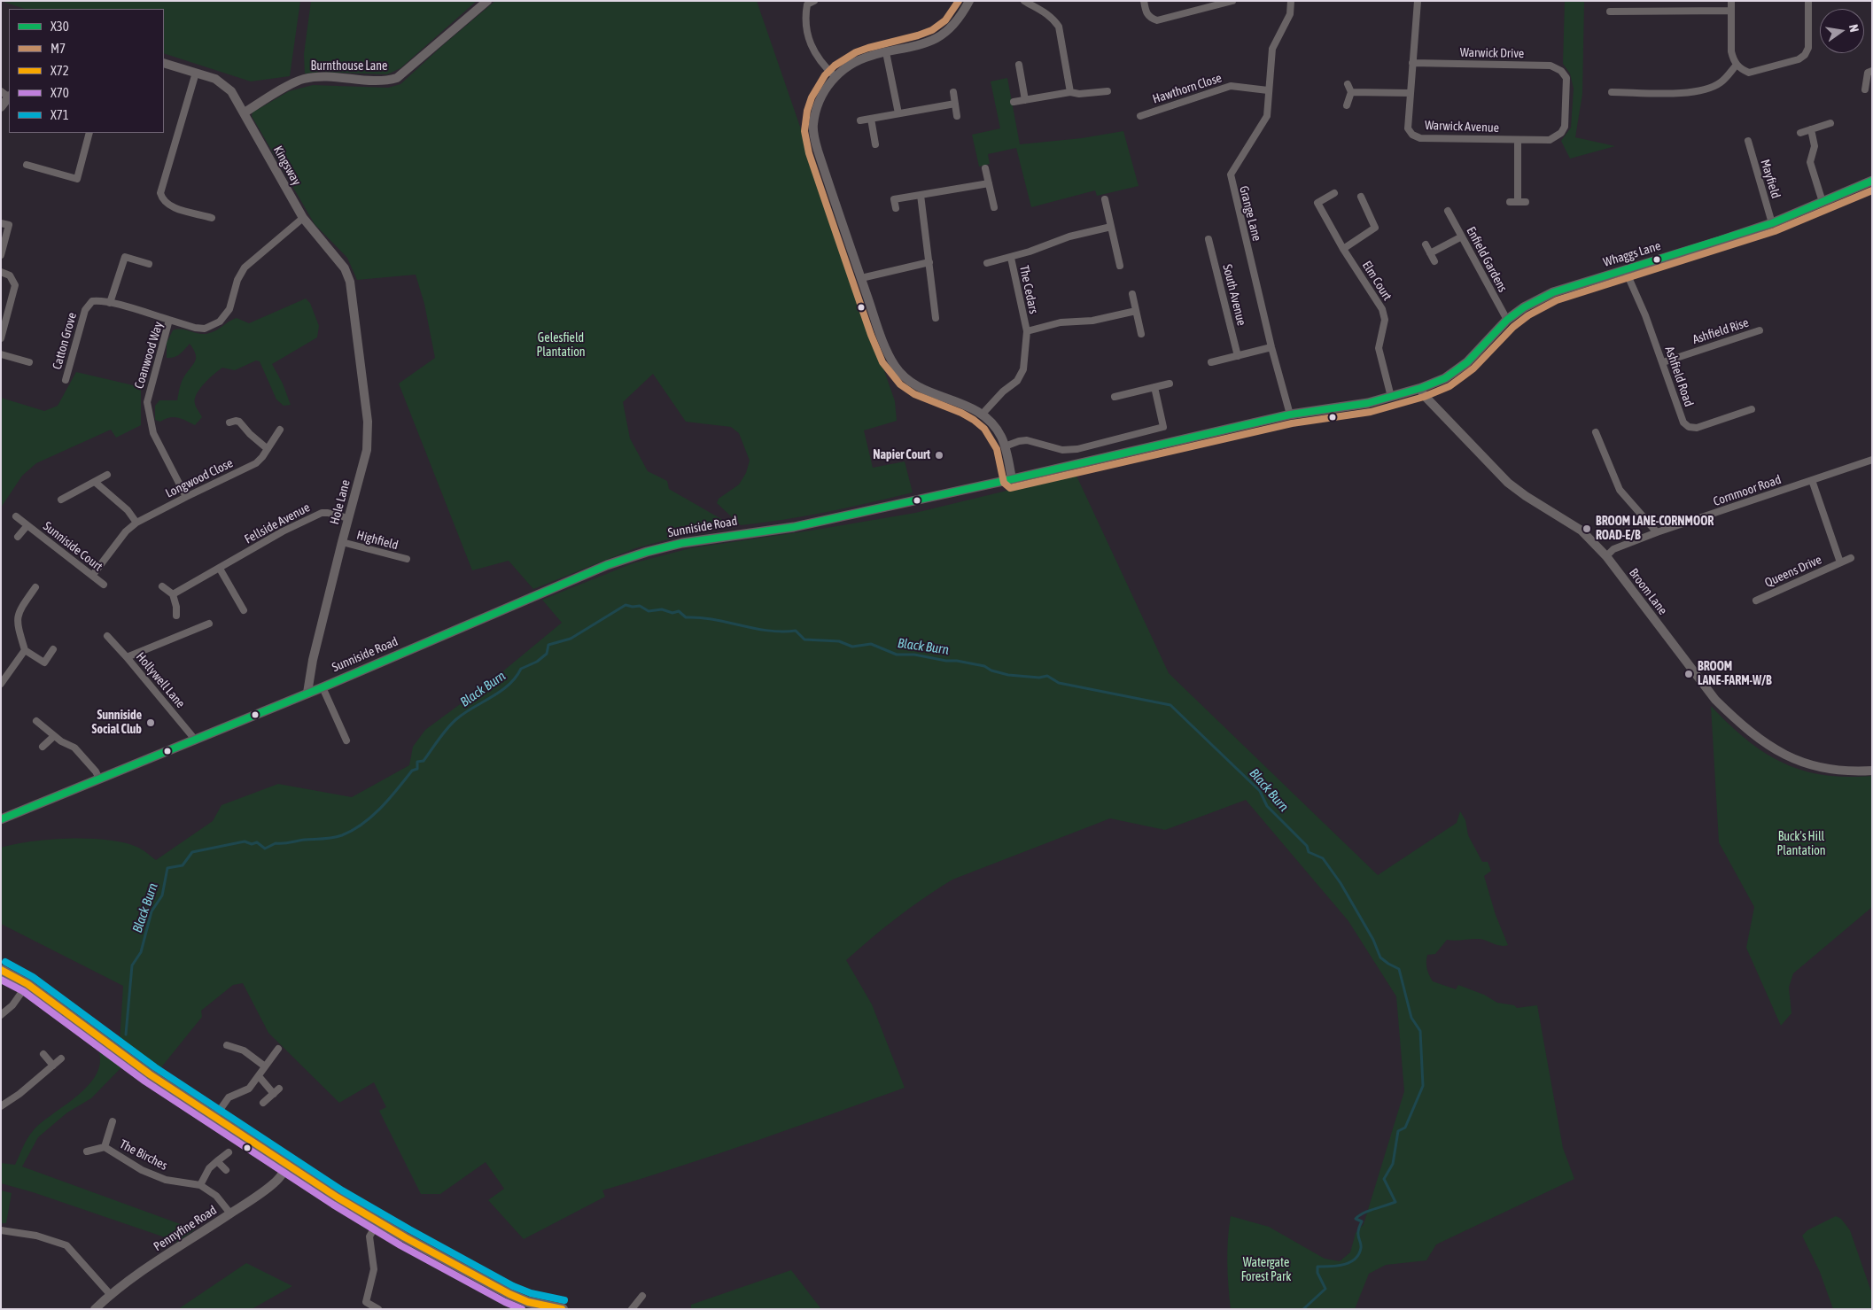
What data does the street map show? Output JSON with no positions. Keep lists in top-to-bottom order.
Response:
{
  "streets": {
    "main road": ["Whaggs Lane", "Sunniside Road"],
    "street": [
      "Warwick Drive",
      "Burnthouse Lane",
      "Hawthorn Close",
      "Warwick Avenue",
      "Kingsway",
      "Mayfield",
      "Grange Lane",
      "Enfield Gardens",
      "Elm Court",
      "The Cedars",
      "South Avenue",
      "Ashfield Rise",
      "Catton Grove",
      "Coanwood Way",
      "Ashfield Road",
      "Longwood Close",
      "Cornmoor Road",
      "Hole Lane",
      "Fellside Avenue",
      "Highfield",
      "Sunniside Court",
      "Queens Drive",
      "Broom Lane",
      "Hollywell Lane",
      "The Birches",
      "Pennyfine Road"
    ]
  },
  "crossings": [
    ["Warwick Drive", "Warwick Avenue"],
    ["Burnthouse Lane", "Kingsway"],
    ["Hawthorn Close", "Grange Lane"],
    ["Kingsway", "Coanwood Way"],
    ["Kingsway", "Hole Lane"],
    ["Mayfield", "Whaggs Lane"],
    ["Grange Lane", "Sunniside Road"],
    ["Whaggs Lane", "Enfield Gardens"],
    ["Whaggs Lane", "Ashfield Road"],
    ["Whaggs Lane", "Sunniside Road"],
    ["Whaggs Lane", "Broom Lane"],
    ["Elm Court", "Sunniside Road"],
    ["Ashfield Rise", "Ashfield Road"],
    ["Catton Grove", "Coanwood Way"],
    ["Coanwood Way", "Longwood Close"],
    ["Longwood Close", "Sunniside Court"],
    ["Cornmoor Road", "Queens Drive"],
    ["Cornmoor Road", "Broom Lane"],
    ["Hole Lane", "Fellside Avenue"],
    ["Hole Lane", "Sunniside Road"],
    ["Hole Lane", "Highfield"],
    ["Sunniside Road", "Broom Lane"],
    ["Sunniside Road", "Hollywell Lane"],
    ["The Birches", "Pennyfine Road"]
  ],
  "water": ["Black Burn"],
  "parks": ["Gelesfield Plantation", "Buck's Hill Plantation", "Watergate Forest Park"],
  "places": [
    "Napier Court",
    "BROOM LANE-CORNMOOR ROAD-E/B",
    "BROOM LANE-FARM-W/B",
    "Sunniside Social Club"
  ],
  "lines": [
    "transit line M7",
    "transit line X30",
    "transit line X71",
    "transit line X72",
    "transit line X70"
  ],
  "legend": [
    "X30",
    "M7",
    "X72",
    "X70",
    "X71"
  ],
  "north": "right"
}
